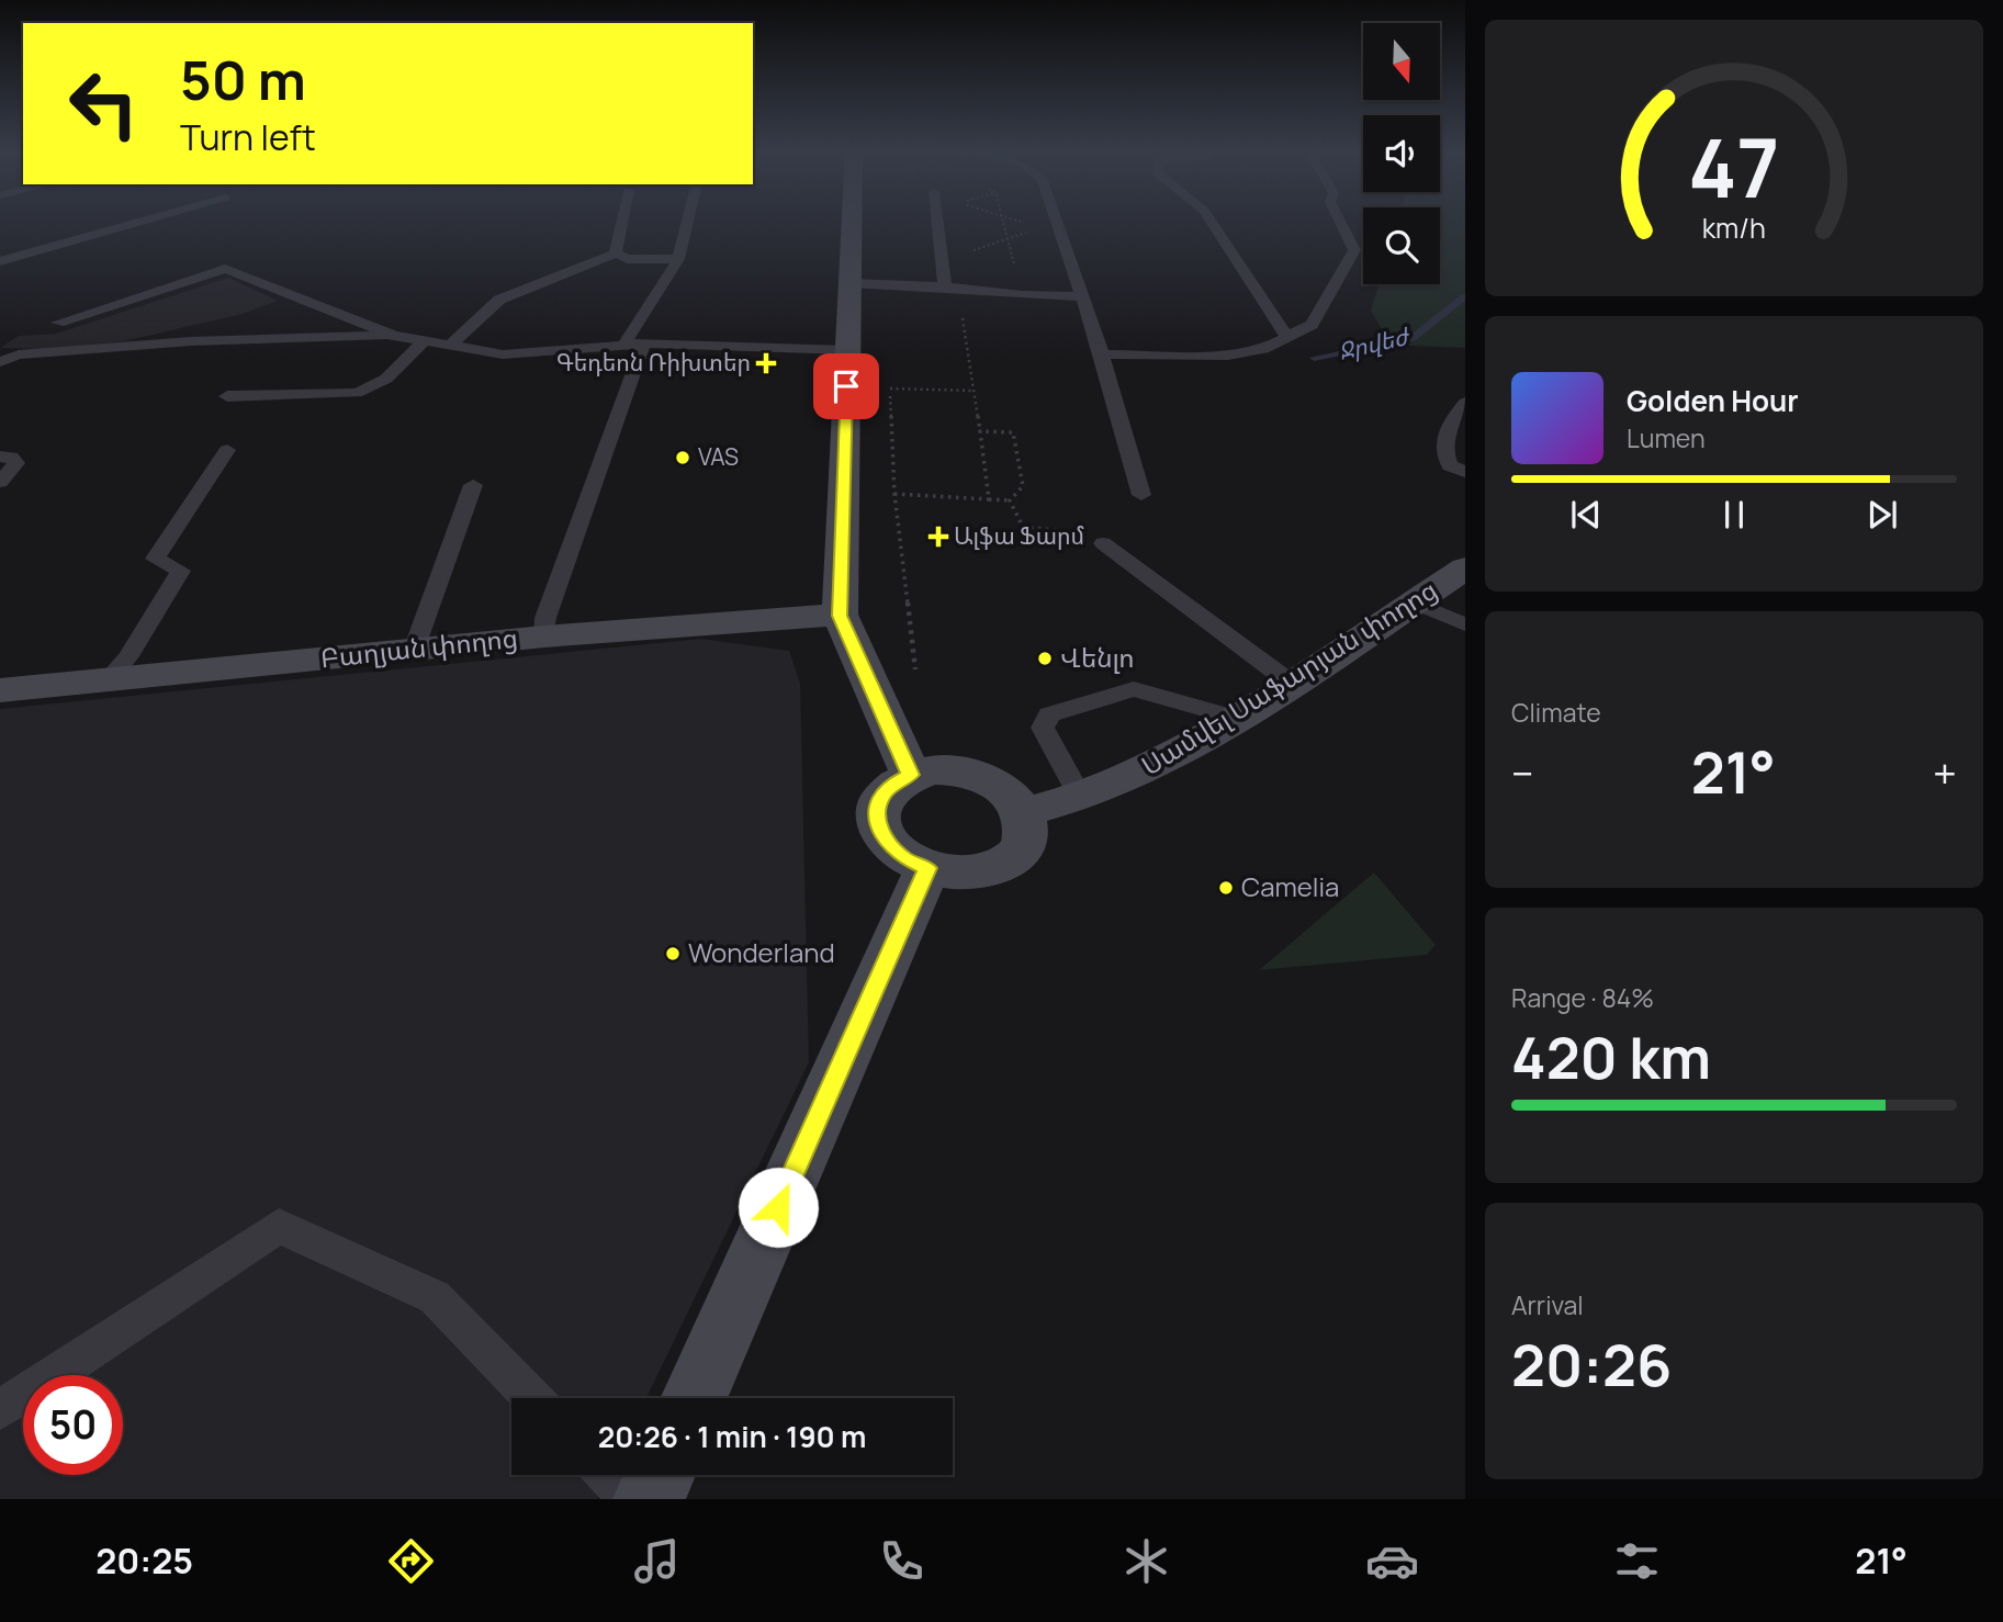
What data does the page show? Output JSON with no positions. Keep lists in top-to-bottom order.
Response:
{
  "streets": {
    "main road": ["Բաղյան փողոց", "Սամվել Սաֆարյան փողոց"]
  },
  "water": ["Ջրվեժ"],
  "places": {
    "health": ["Գեդեոն Ռիխտեր", "Ալֆա Ֆարմ"],
    "other": [
      "VAS",
      "Վենլո",
      "Camelia",
      "Wonderland"
    ]
  },
  "north": "bottom",
  "page": {
    "turn": ["50 m", "Turn left"],
    "song": ["Golden Hour", "Lumen"],
    "tile": [
      "Climate",
      ["Range · 84%", "420 km"],
      ["Arrival", "20:26"]
    ],
    "heat": ["−", "21°", "+"],
    "limit": "50",
    "trip": "20:26 · 1 min · 190 m",
    "tabs": ["20:25", "21°"],
    "gauge": ["47", "km/h"]
  }
}
